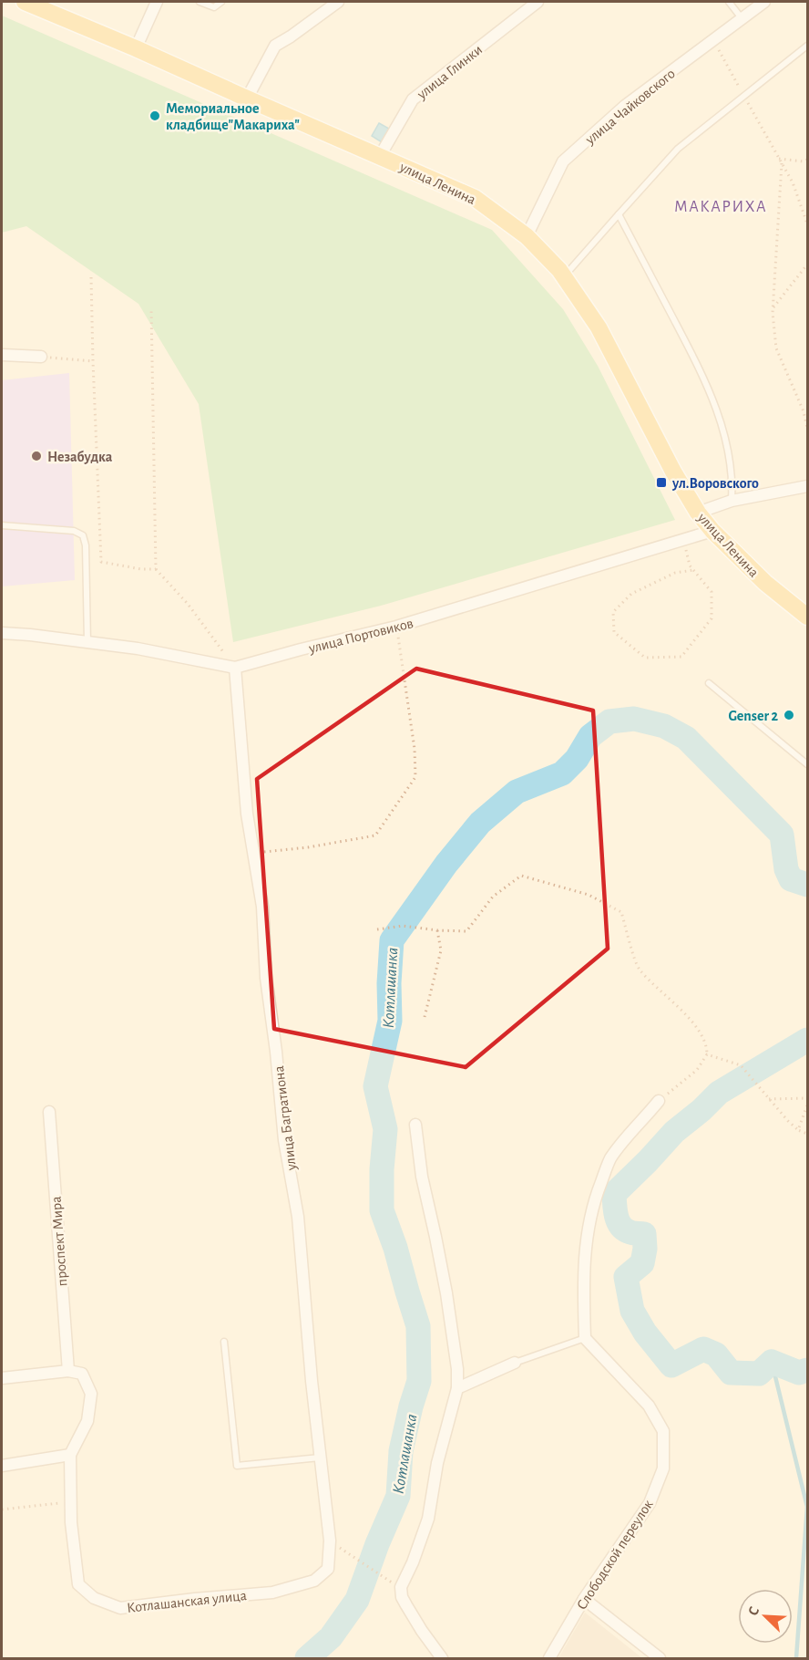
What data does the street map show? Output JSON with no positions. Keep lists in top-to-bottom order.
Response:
{
  "streets": {
    "main road": ["улица Ленина"],
    "street": [
      "улица Глинки",
      "улица Чайковского",
      "улица Портовиков",
      "улица Багратиона",
      "проспект Мира",
      "Слободской переулок",
      "Котлашанская улица"
    ]
  },
  "crossings": [
    ["улица Глинки", "улица Ленина"],
    ["улица Чайковского", "улица Ленина"],
    ["улица Ленина", "улица Портовиков"],
    ["улица Портовиков", "улица Багратиона"],
    ["улица Багратиона", "Котлашанская улица"]
  ],
  "districts": ["МАКАРИХА"],
  "water": ["Котлашанка"],
  "places": {
    "other": ["Мемориальное кладбище\"Макариха\"", "Незабудка", "Genser 2"],
    "transit": ["ул.Воровского"]
  },
  "north": "top left"
}
